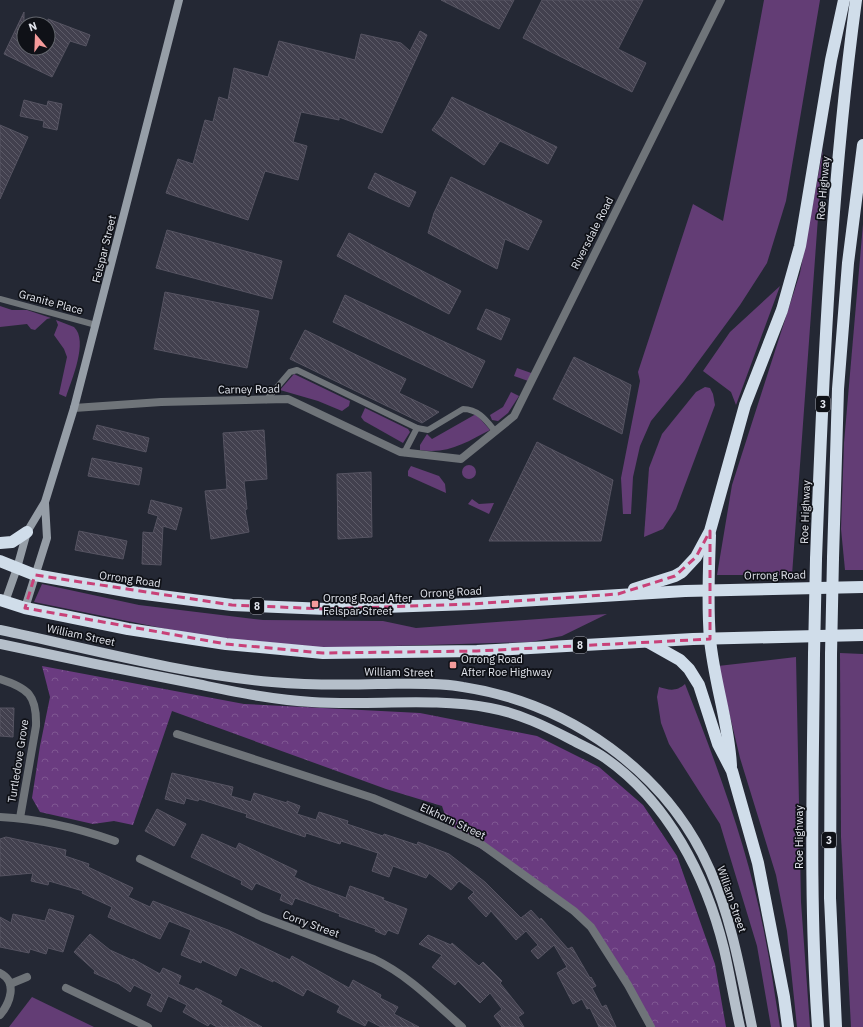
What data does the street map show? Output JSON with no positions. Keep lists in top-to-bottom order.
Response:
{
  "streets": {
    "highway": [
      "Roe Highway",
      "3",
      "Orrong Road",
      "8"
    ],
    "main road": ["William Street"],
    "street": [
      "Riversdale Road",
      "Felspar Street",
      "Carney Road",
      "Turtledove Grove",
      "Elkhorn Street",
      "Corry Street"
    ],
    "lane": ["Granite Place"]
  },
  "crossings": [
    ["Riversdale Road", "Carney Road"],
    ["Felspar Street", "Granite Place"],
    ["Felspar Street", "Carney Road"],
    ["Felspar Street", "Orrong Road"],
    ["Felspar Street", "8"]
  ],
  "places": {
    "transit": ["Orrong Road After Felspar Street", "Orrong Road After Roe Highway"]
  },
  "north": "top"
}
